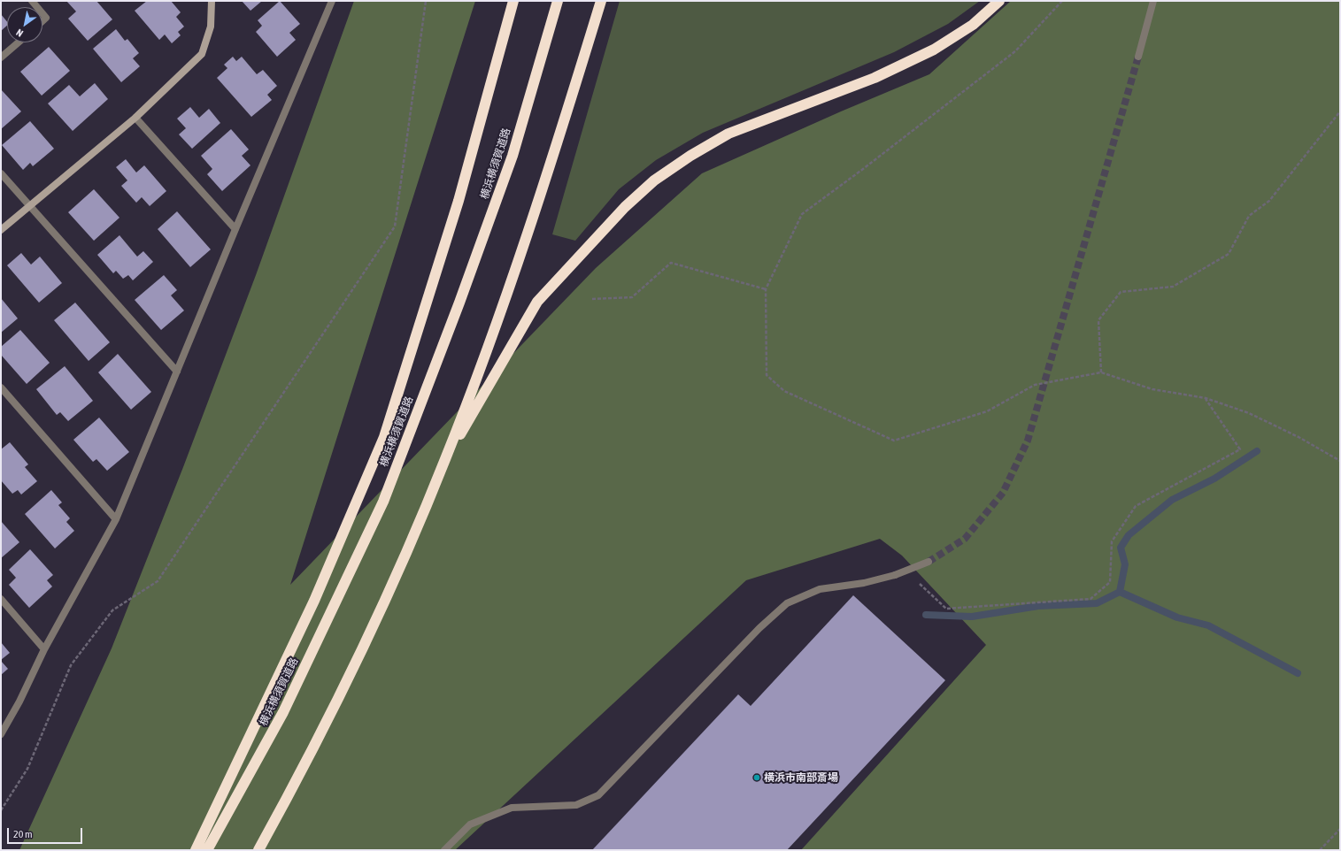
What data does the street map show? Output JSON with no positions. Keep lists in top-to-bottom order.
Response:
{
  "streets": {
    "highway": ["横浜横須賀道路"]
  },
  "places": ["横浜市南部斎場"],
  "scale_bar": "20 m",
  "north": "bottom left"
}
